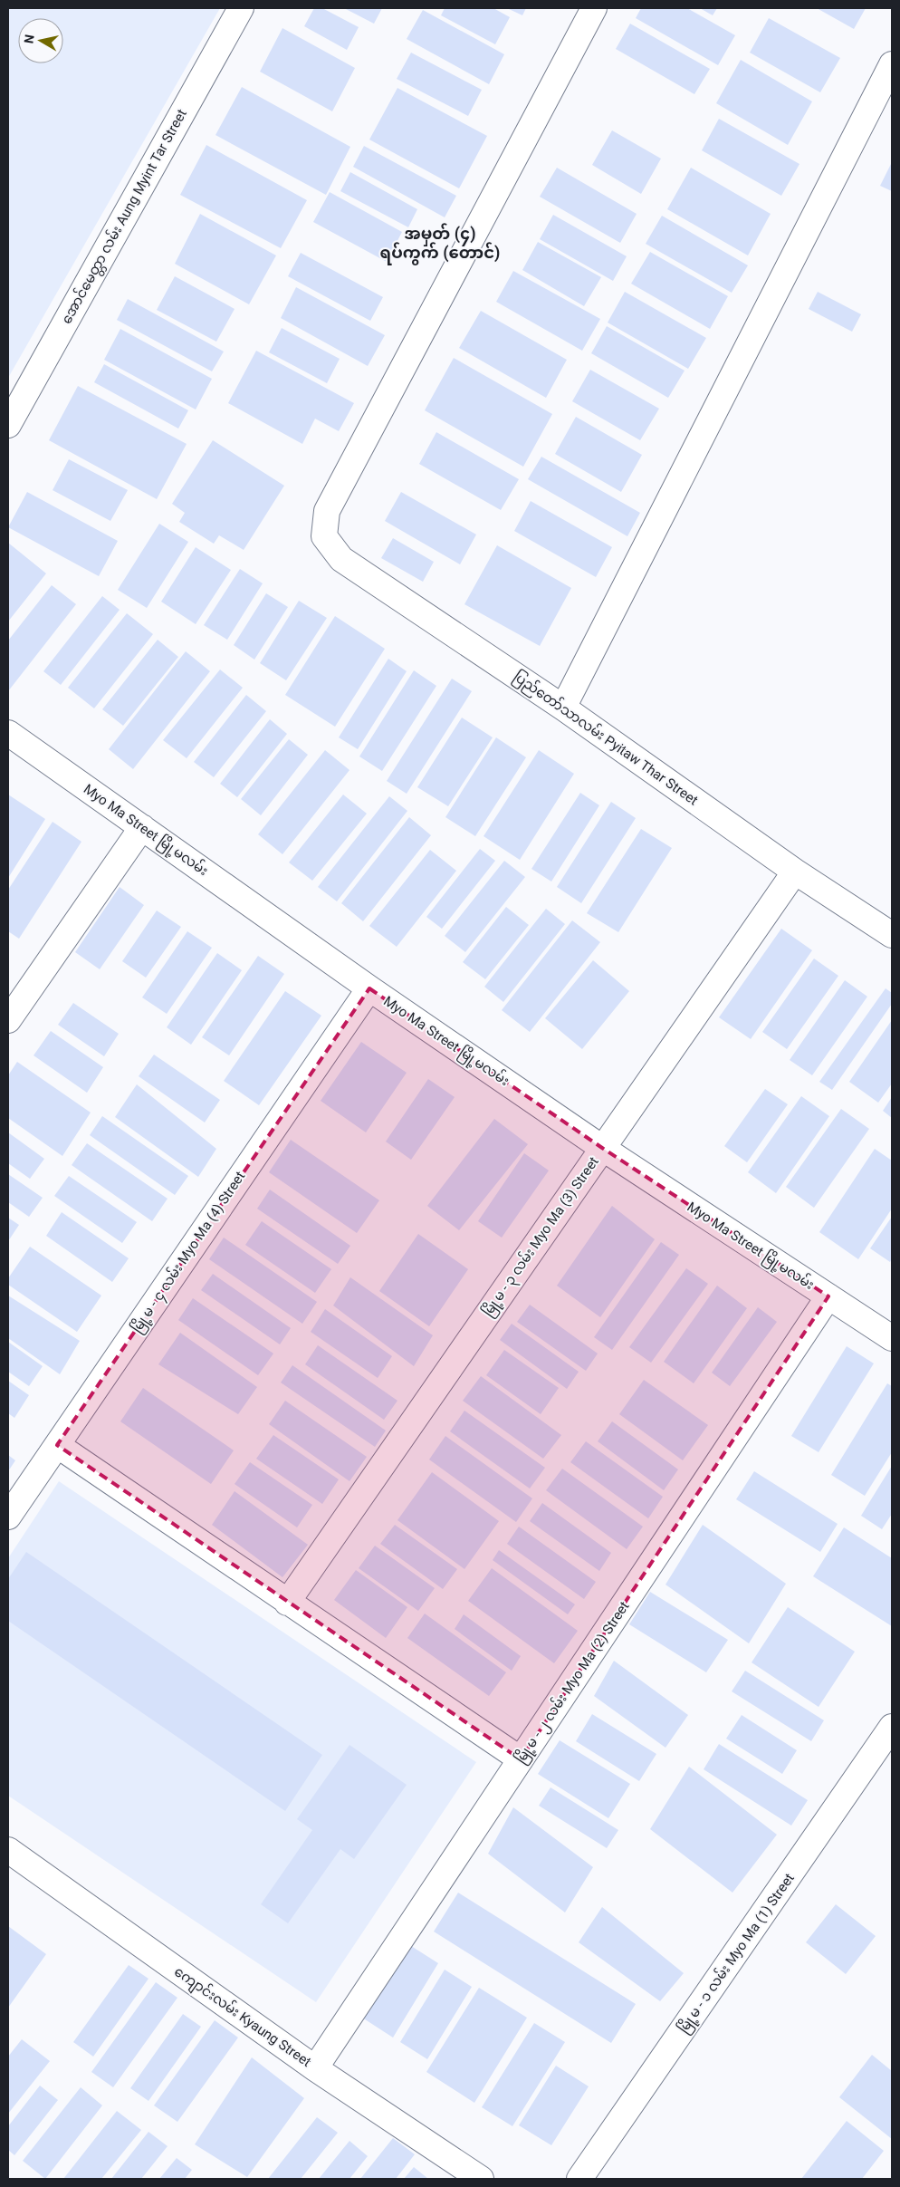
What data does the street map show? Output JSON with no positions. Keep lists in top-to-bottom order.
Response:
{
  "streets": {
    "street": [
      "အောင်မေတ္တာ လမ်း Aung Myint Tar Street",
      "ပြည်တော်သာလမ်း Pyitaw Thar Street",
      "Myo Ma Street မြို့မလမ်း",
      "မြို့မ - ၃ လမ်း Myo Ma (3) Street",
      "မြို့မ - ၄ လမ်း Myo Ma (4) Street",
      "မြို့မ - ၂ လမ်း Myo Ma (2) Street",
      "မြို့မ - ၁ လမ်း Myo Ma (1) Street",
      "ကျောင်းလမ်း Kyaung Street"
    ]
  },
  "crossings": [
    ["ပြည်တော်သာလမ်း Pyitaw Thar Street", "မြို့မ - ၃ လမ်း Myo Ma (3) Street"],
    ["Myo Ma Street မြို့မလမ်း", "မြို့မ - ၃ လမ်း Myo Ma (3) Street"],
    ["Myo Ma Street မြို့မလမ်း", "မြို့မ - ၄ လမ်း Myo Ma (4) Street"],
    ["Myo Ma Street မြို့မလမ်း", "မြို့မ - ၂ လမ်း Myo Ma (2) Street"],
    ["မြို့မ - ၂ လမ်း Myo Ma (2) Street", "ကျောင်းလမ်း Kyaung Street"]
  ],
  "districts": ["အမှတ် (၄) ရပ်ကွက် (တောင်)"],
  "north": "left"
}
